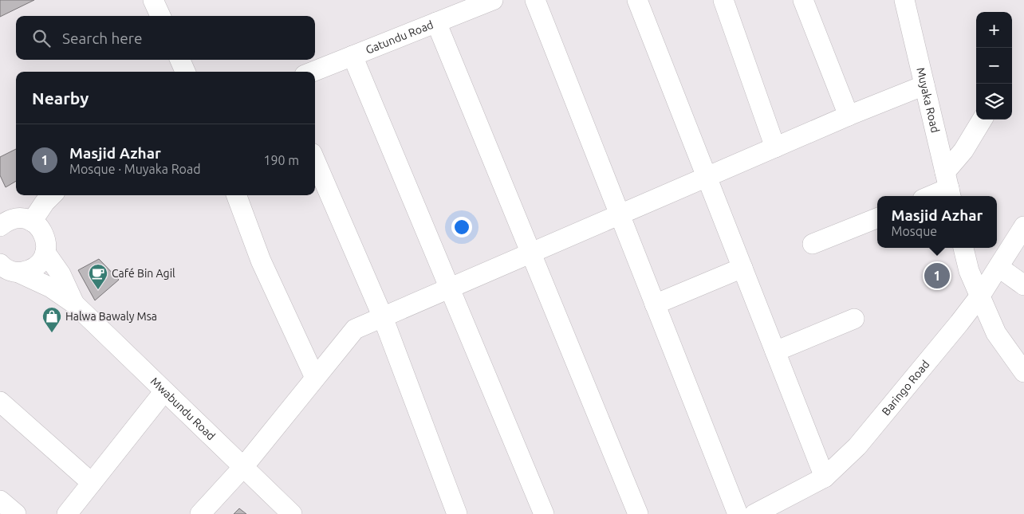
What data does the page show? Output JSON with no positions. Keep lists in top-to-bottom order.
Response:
{
  "streets": {
    "street": [
      "Gatundu Road",
      "Muyaka Road",
      "Baringo Road",
      "Mwabundu Road"
    ]
  },
  "places": {
    "cafe": ["Café Bin Agil"],
    "shop": ["Halwa Bawaly Msa"]
  },
  "page": {
    "map_buttons": ["+", "−"],
    "search": "Search here",
    "heading": "Nearby",
    "list": [
      {
        "mark": "1",
        "name": "Masjid Azhar",
        "note": "Mosque · Muyaka Road",
        "value": "190 m"
      }
    ],
    "popup": ["Masjid Azhar", "Mosque"],
    "pins": "1"
  }
}
